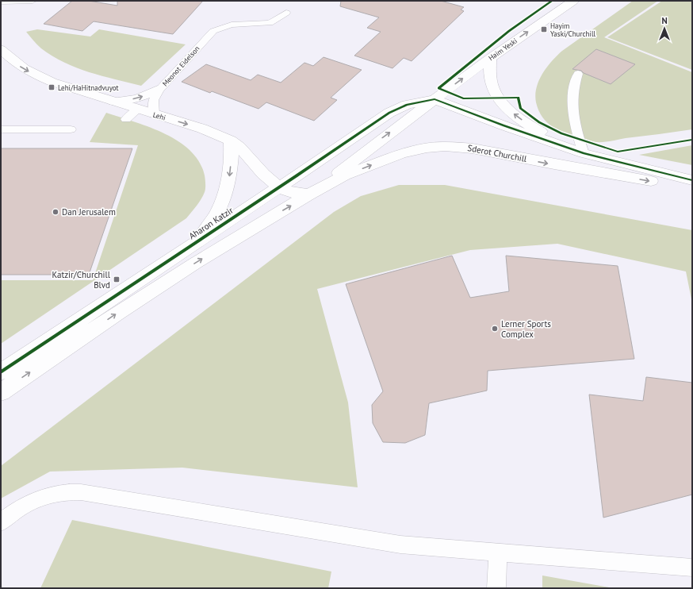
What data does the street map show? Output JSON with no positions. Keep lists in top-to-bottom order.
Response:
{
  "streets": {
    "street": [
      "Haim Yeski",
      "Lehi",
      "Sderot Churchill",
      "Aharon Katzir"
    ],
    "lane": ["Meonot Eidelson"]
  },
  "crossings": [
    ["Haim Yeski", "Aharon Katzir"],
    ["Meonot Eidelson", "Lehi"],
    ["Lehi", "Sderot Churchill"],
    ["Lehi", "Aharon Katzir"]
  ],
  "one_way": ["Haim Yeski", "Lehi"],
  "places": {
    "transit": ["Hayim Yaski/Churchill", "Lehi/HaHitnadvuyot", "Katzir/Churchill Blvd"],
    "other": ["Dan Jerusalem", "Lerner Sports Complex"]
  },
  "north": "top"
}
